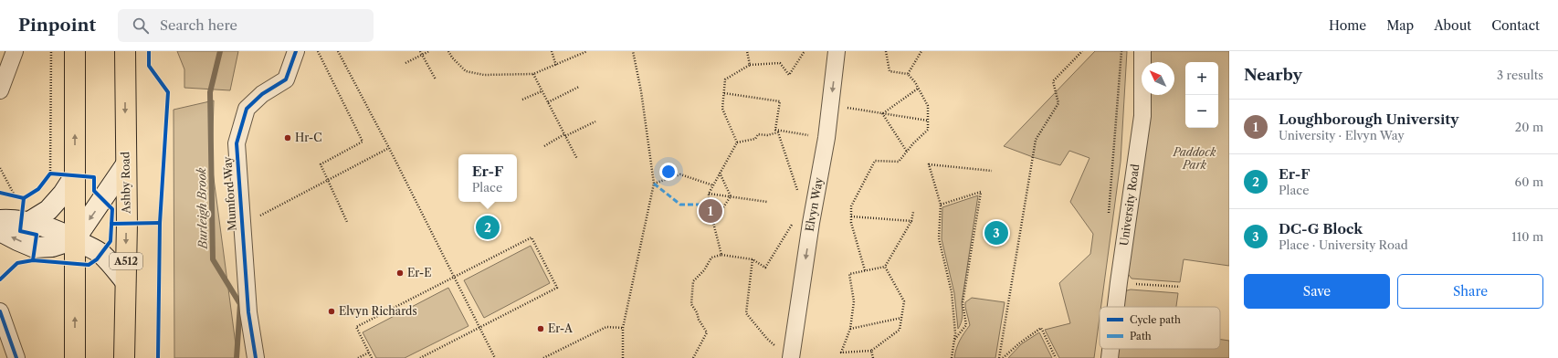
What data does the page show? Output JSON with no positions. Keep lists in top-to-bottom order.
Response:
{
  "streets": {
    "main road": ["Ashby Road", "A512"],
    "street": ["Mumford Way", "Elvyn Way", "University Road"]
  },
  "one_way": ["Elvyn Way"],
  "water": ["Burleigh Brook"],
  "parks": ["Paddock Park"],
  "places": [
    "Hr-C",
    "Er-E",
    "Elvyn Richards",
    "Er-A"
  ],
  "legend": ["Cycle path", "Path"],
  "north": "top left",
  "page": {
    "header": "Pinpoint",
    "search": "Search here",
    "nav": [
      "Home",
      "Map",
      "About",
      "Contact"
    ],
    "heading": ["Nearby", "3 results"],
    "map_buttons": ["+", "−"],
    "list": [
      {
        "mark": "1",
        "name": "Loughborough University",
        "note": "University · Elvyn Way",
        "value": "20 m"
      },
      {
        "mark": "2",
        "name": "Er-F",
        "note": "Place",
        "value": "60 m"
      },
      {
        "mark": "3",
        "name": "DC-G Block",
        "note": "Place · University Road",
        "value": "110 m"
      }
    ],
    "popup": ["Er-F", "Place"],
    "pins": ["1", "2", "3"],
    "buttons": ["Save", "Share"]
  }
}
